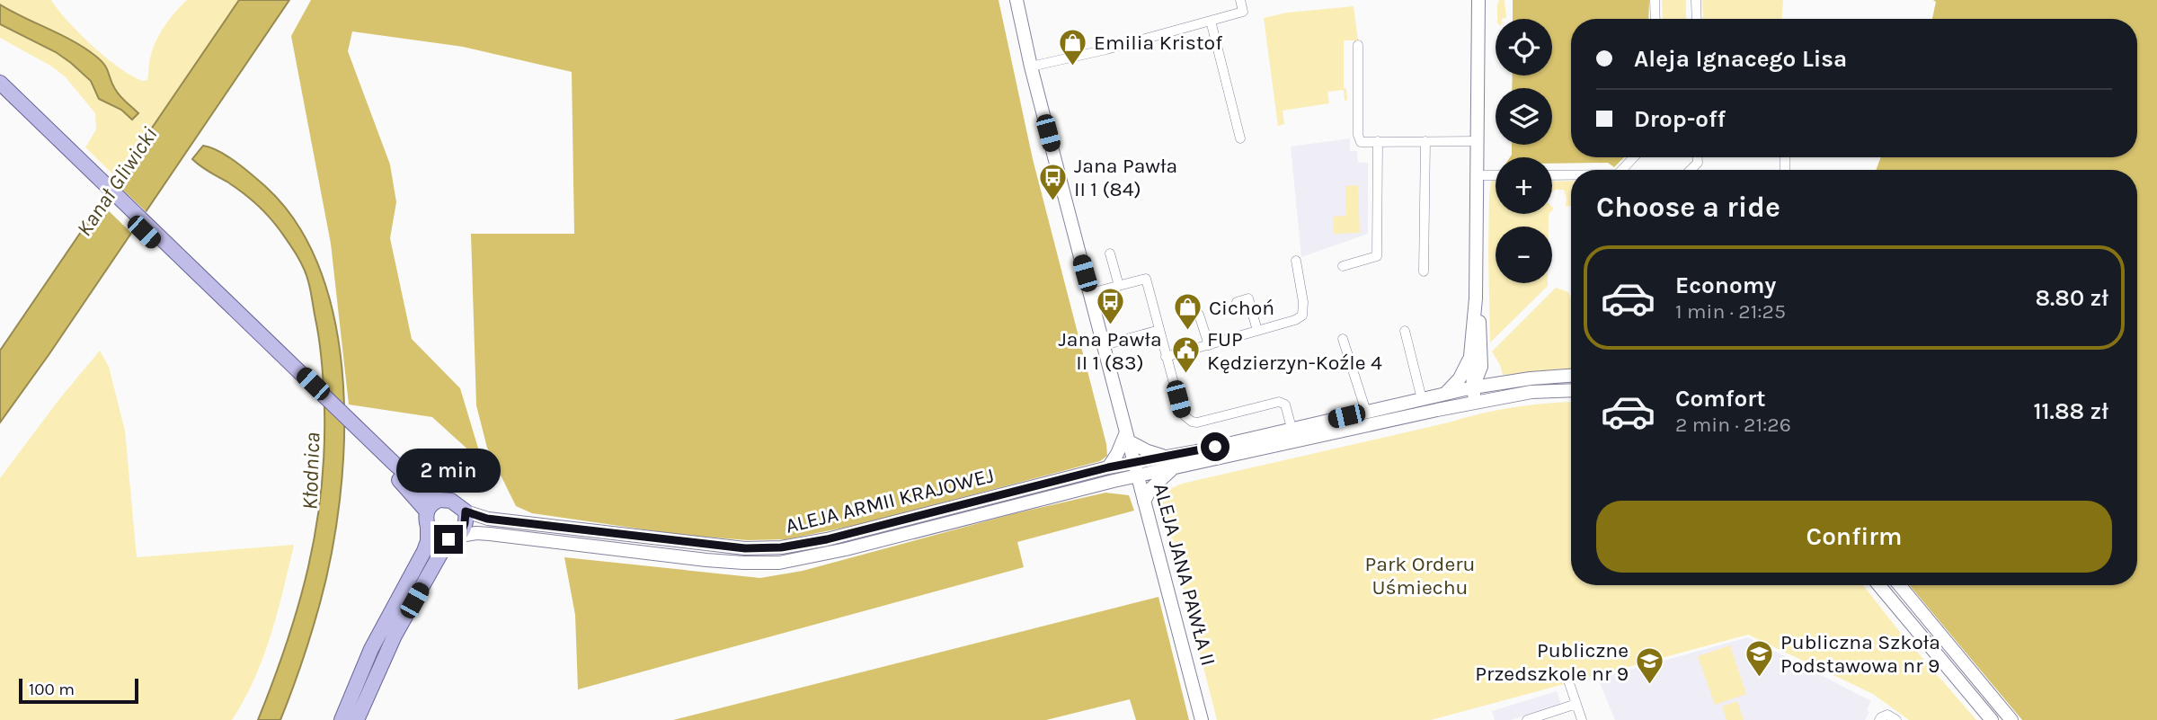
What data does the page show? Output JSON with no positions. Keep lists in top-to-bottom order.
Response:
{
  "streets": {
    "main road": ["ALEJA ARMII KRAJOWEJ", "ALEJA JANA PAWŁA II"]
  },
  "crossings": [
    ["ALEJA ARMII KRAJOWEJ", "ALEJA JANA PAWŁA II"]
  ],
  "water": ["Kanał Gliwicki", "Kłodnica"],
  "parks": ["Park Orderu Uśmiechu"],
  "places": {
    "shop": ["Emilia Kristof", "Cichoń"],
    "bus stop": ["Jana Pawła II 1 (84)", "Jana Pawła II 1 (83)"],
    "public building": ["FUP Kędzierzyn-Koźle 4"],
    "school or university": ["Publiczna Szkoła Podstawowa nr 9", "Publiczne Przedszkole nr 9"]
  },
  "scale_bar": "100 m",
  "page": {
    "map_buttons": ["+", "−"],
    "banner": ["Aleja Ignacego Lisa", "Drop-off"],
    "heading": "Choose a ride",
    "list": [
      {
        "name": "Economy",
        "note": "1 min · 21:25",
        "value": "8.80 zł"
      },
      {
        "name": "Comfort",
        "note": "2 min · 21:26",
        "value": "11.88 zł"
      }
    ],
    "bubble": "2 min",
    "buttons": "Confirm",
    "scale": "100 m"
  }
}
